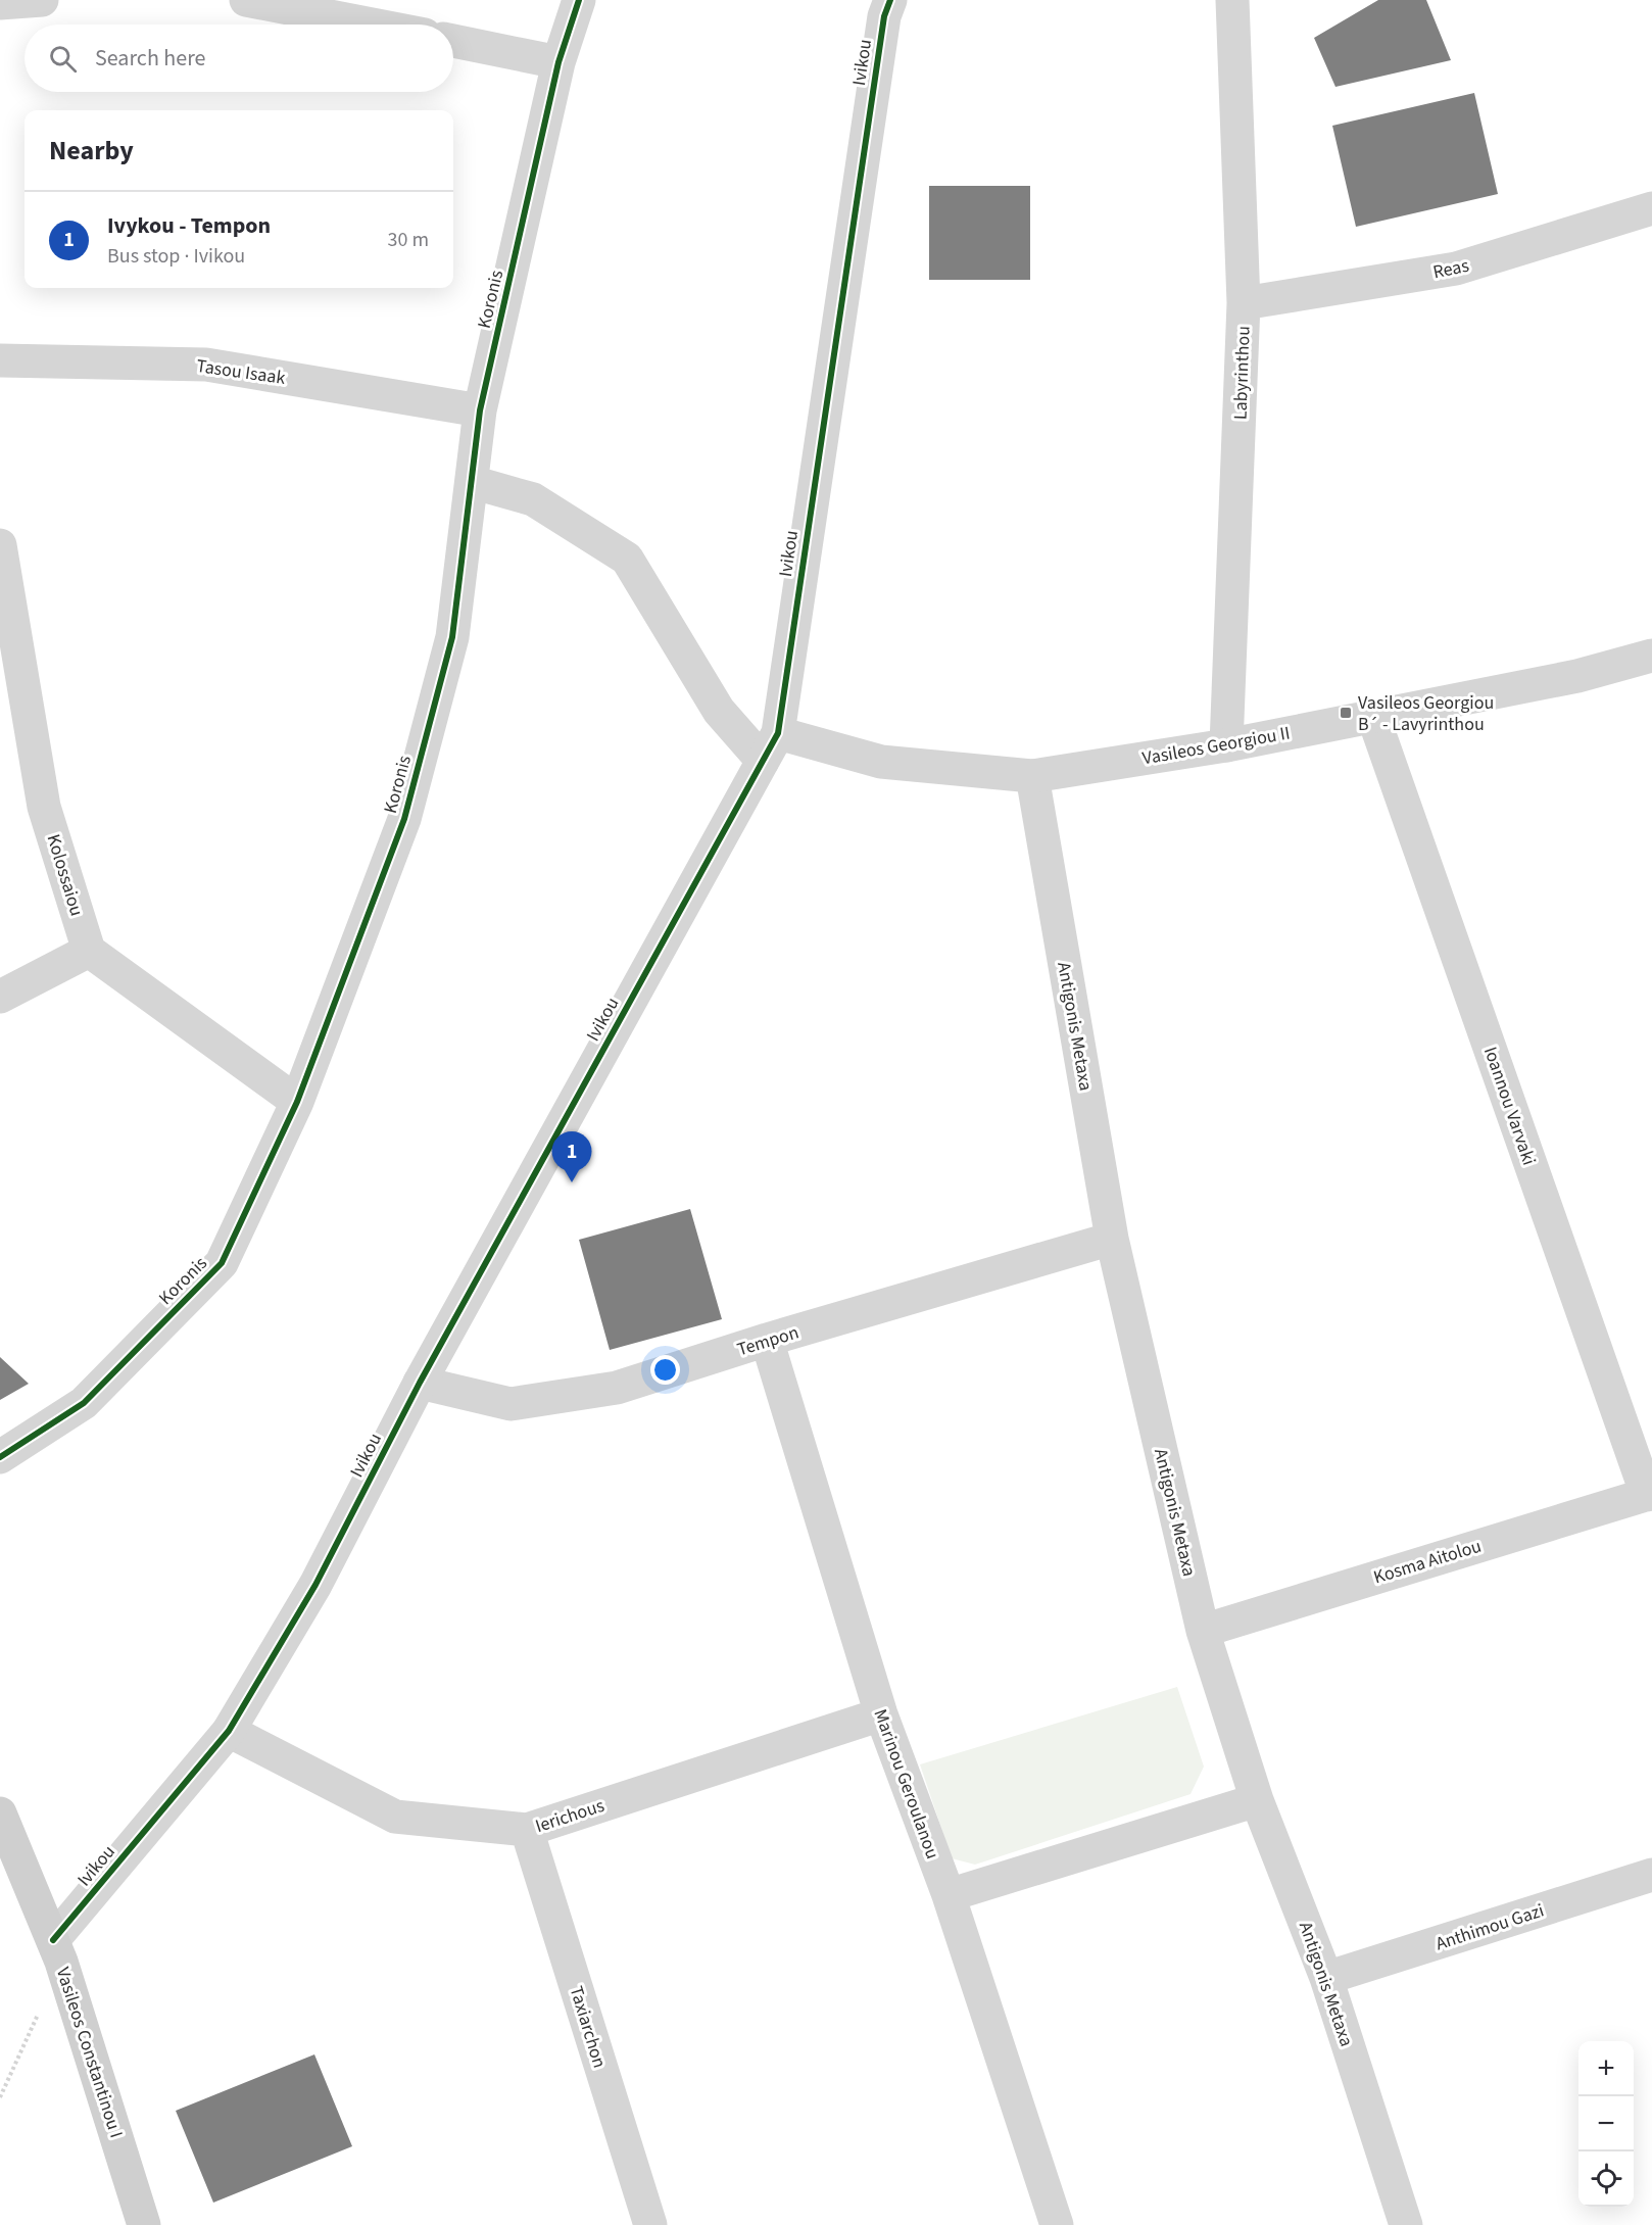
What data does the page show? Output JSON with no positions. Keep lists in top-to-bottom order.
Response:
{
  "streets": {
    "main road": ["Vasileos Constantinou I"],
    "street": [
      "Ivikou",
      "Reas",
      "Koronis",
      "Tasou Isaak",
      "Labyrinthou",
      "Vasileos Georgiou II",
      "Kolossaiou",
      "Antigonis Metaxa",
      "Ioannou Varvaki",
      "Tempon",
      "Kosma Aitolou",
      "Marinou Geroulanou",
      "Ierichous",
      "Anthimou Gazi",
      "Taxiarchon"
    ]
  },
  "crossings": [
    ["Ivikou", "Vasileos Georgiou II"],
    ["Ivikou", "Tempon"],
    ["Ivikou", "Ierichous"],
    ["Ivikou", "Vasileos Constantinou I"],
    ["Reas", "Labyrinthou"],
    ["Koronis", "Tasou Isaak"],
    ["Labyrinthou", "Vasileos Georgiou II"],
    ["Vasileos Georgiou II", "Antigonis Metaxa"],
    ["Vasileos Georgiou II", "Ioannou Varvaki"],
    ["Antigonis Metaxa", "Tempon"],
    ["Antigonis Metaxa", "Kosma Aitolou"],
    ["Antigonis Metaxa", "Anthimou Gazi"],
    ["Ioannou Varvaki", "Kosma Aitolou"],
    ["Tempon", "Marinou Geroulanou"],
    ["Marinou Geroulanou", "Ierichous"],
    ["Ierichous", "Taxiarchon"]
  ],
  "places": {
    "transit": ["Vasileos Georgiou B´ - Lavyrinthou"]
  },
  "page": {
    "search": "Search here",
    "heading": "Nearby",
    "list": [
      {
        "mark": "1",
        "name": "Ivykou - Tempon",
        "note": "Bus stop · Ivikou",
        "value": "30 m"
      }
    ],
    "pins": "1",
    "map_buttons": ["+", "−"]
  }
}
